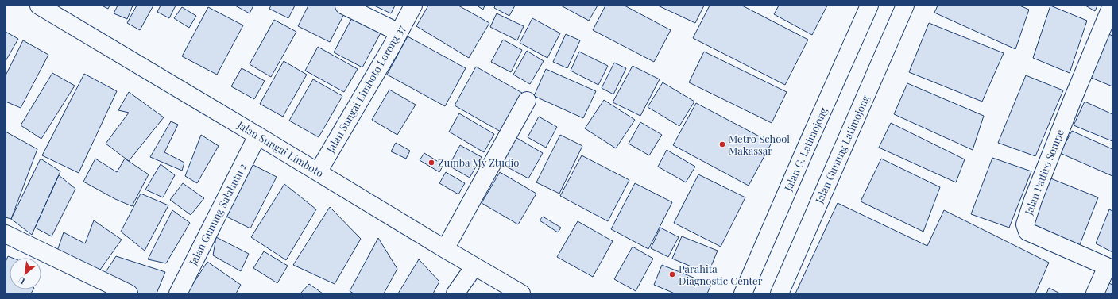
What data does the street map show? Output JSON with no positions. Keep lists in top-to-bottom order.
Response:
{
  "streets": {
    "street": [
      "Jalan Sungai Limboto Lorong 37",
      "Jalan Sungai Limboto",
      "Jalan G. Latimojong",
      "Jalan Gunung Latimojong",
      "Jalan Pattiro Sompe",
      "Jalan Gunung Salahutu 2"
    ]
  },
  "crossings": [
    ["Jalan Sungai Limboto Lorong 37", "Jalan Sungai Limboto"],
    ["Jalan Sungai Limboto", "Jalan Gunung Salahutu 2"]
  ],
  "places": ["Metro School Makassar", "Zumba My Ztudio", "Parahita Diagnostic Center"],
  "north": "bottom left"
}
